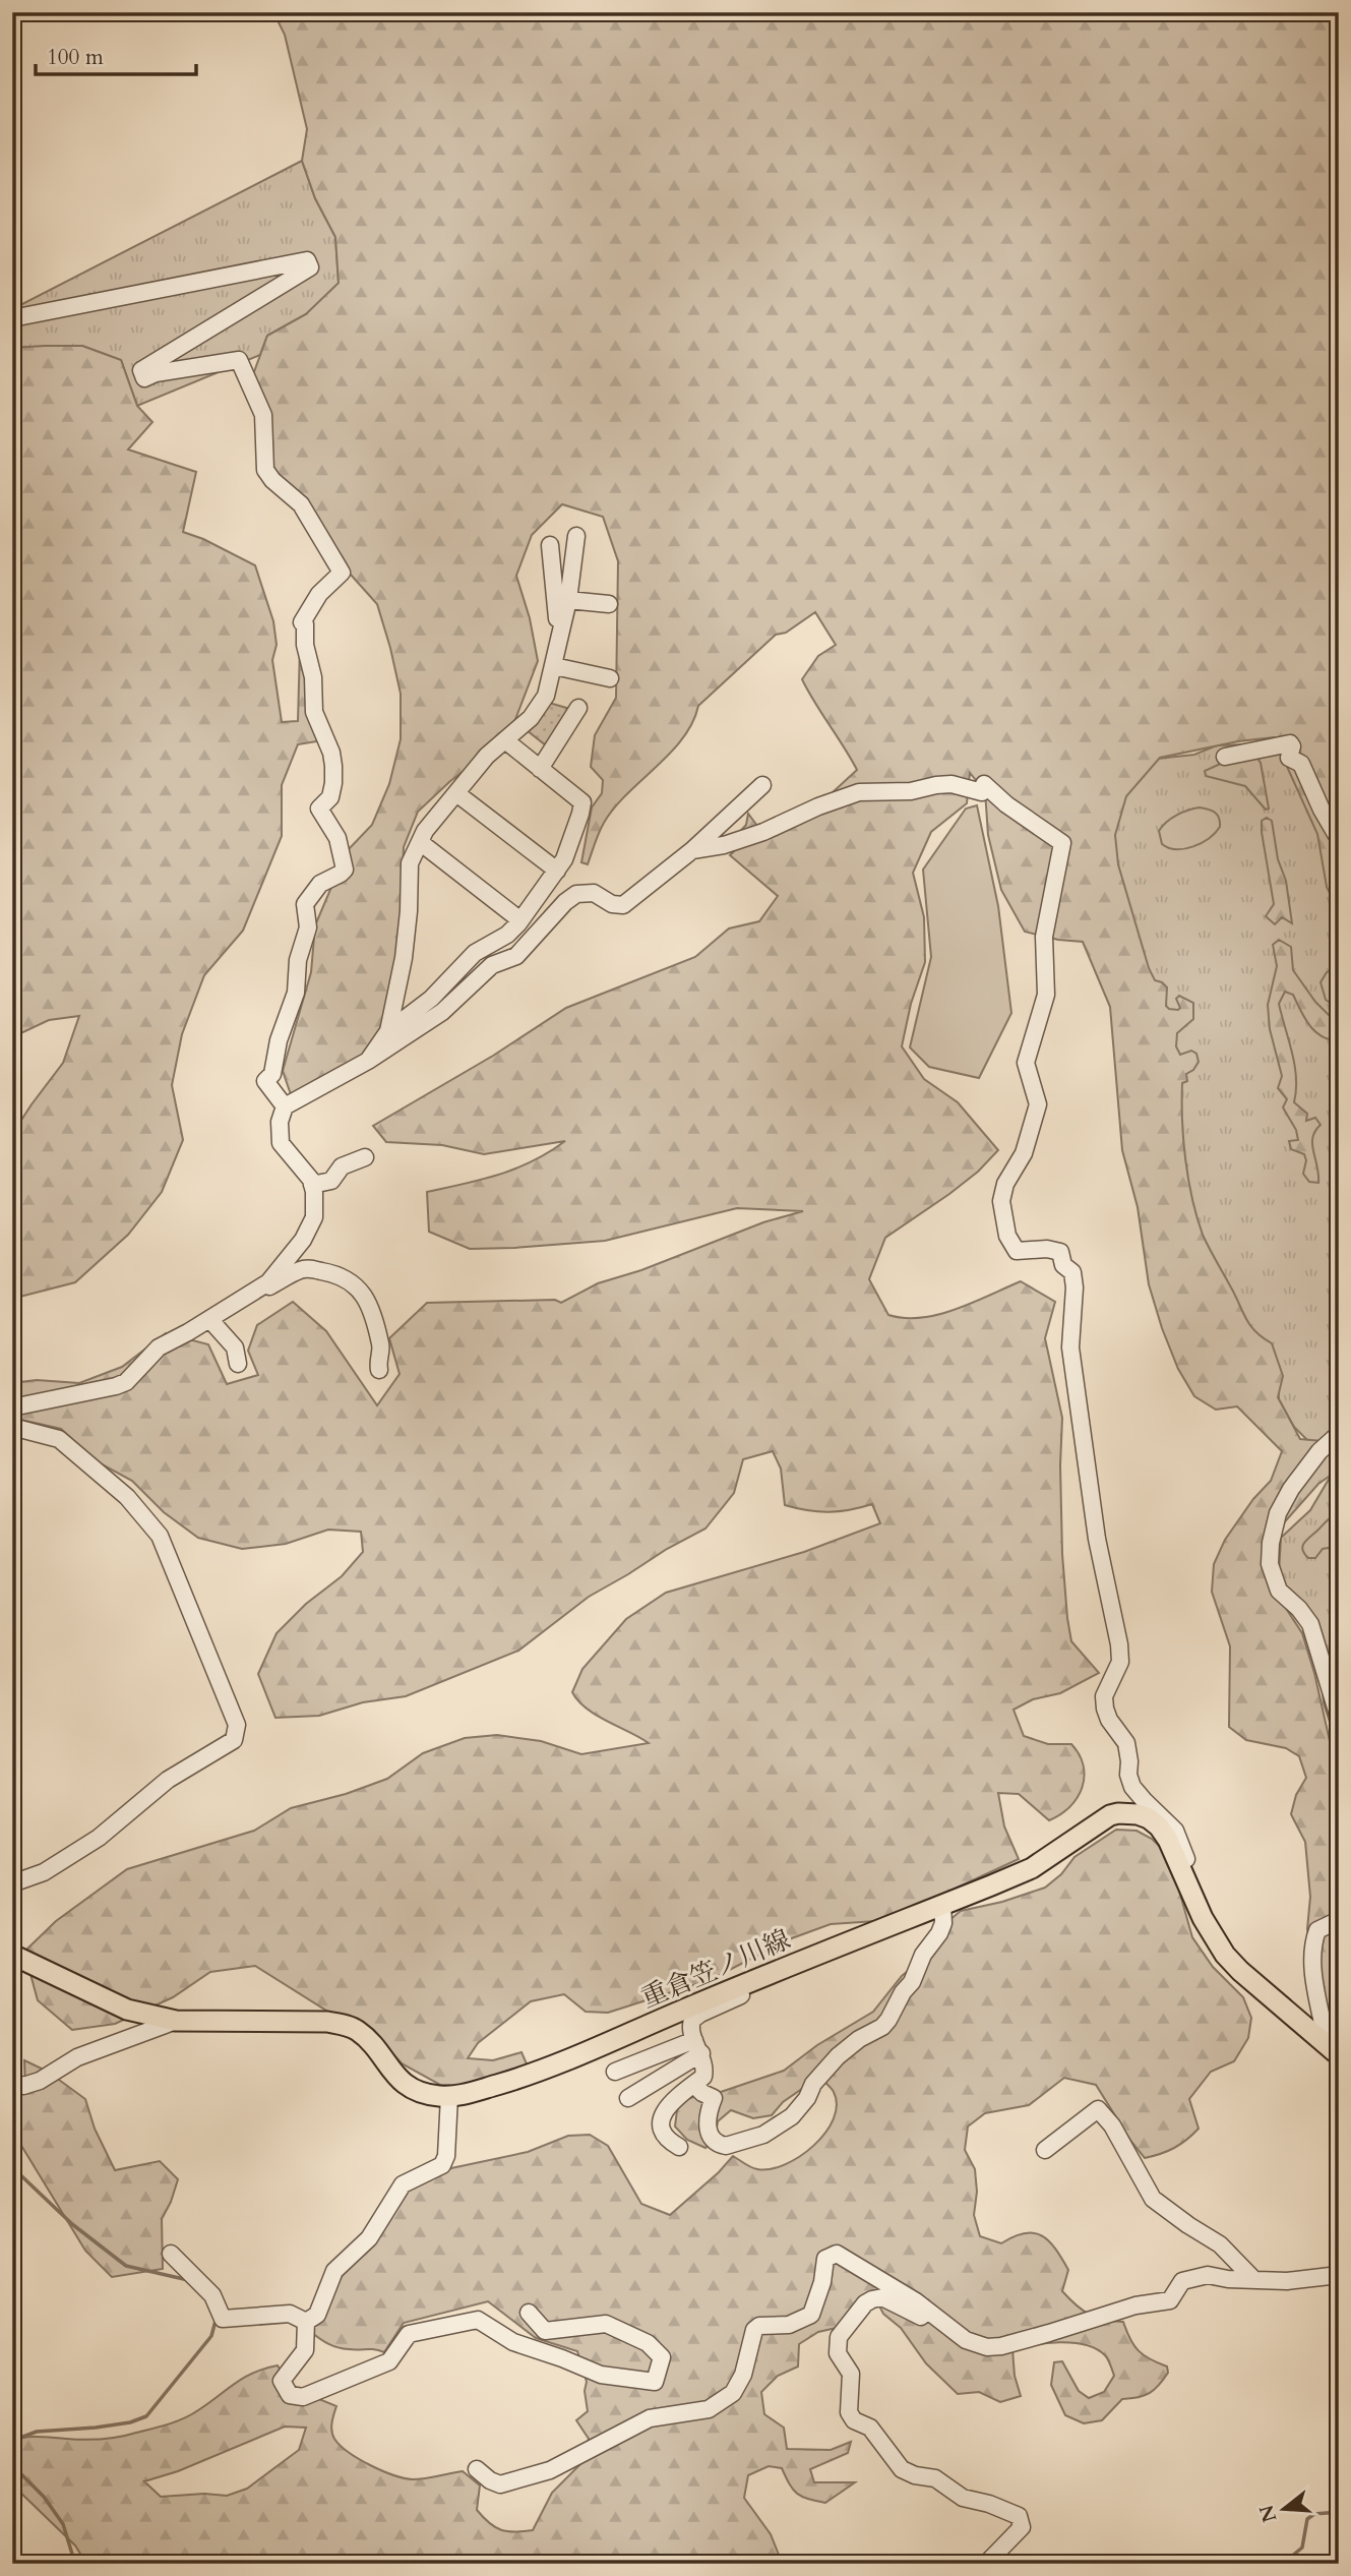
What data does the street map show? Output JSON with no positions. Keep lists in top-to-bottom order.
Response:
{
  "streets": {
    "main road": ["重倉笠ノ川線"]
  },
  "scale_bar": "100 m",
  "north": "left"
}
